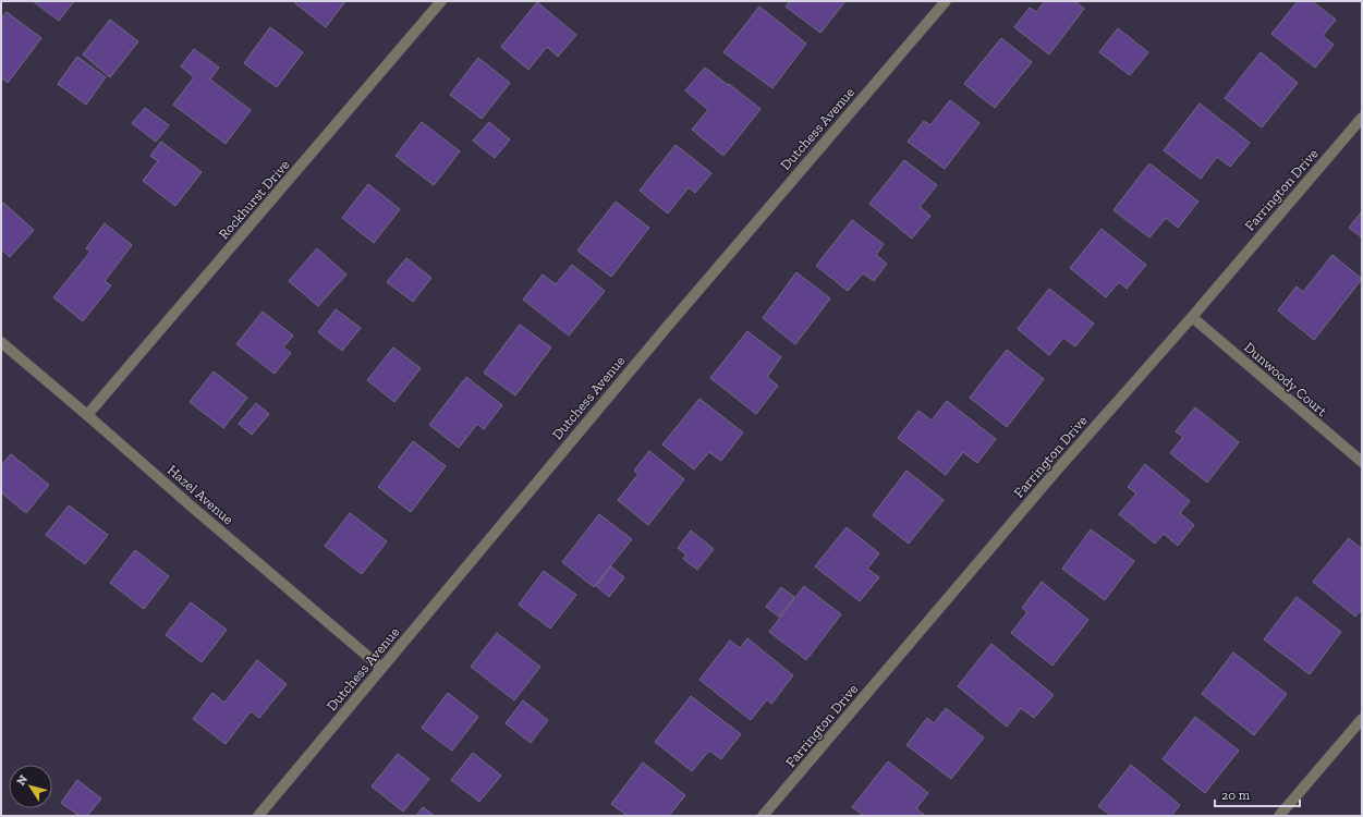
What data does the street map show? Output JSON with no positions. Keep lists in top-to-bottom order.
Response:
{
  "streets": {
    "street": [
      "Dutchess Avenue",
      "Farrington Drive",
      "Rockhurst Drive",
      "Dunwoody Court",
      "Hazel Avenue"
    ]
  },
  "crossings": [
    ["Dutchess Avenue", "Hazel Avenue"],
    ["Farrington Drive", "Dunwoody Court"],
    ["Rockhurst Drive", "Hazel Avenue"]
  ],
  "scale_bar": "20 m",
  "north": "top left"
}
